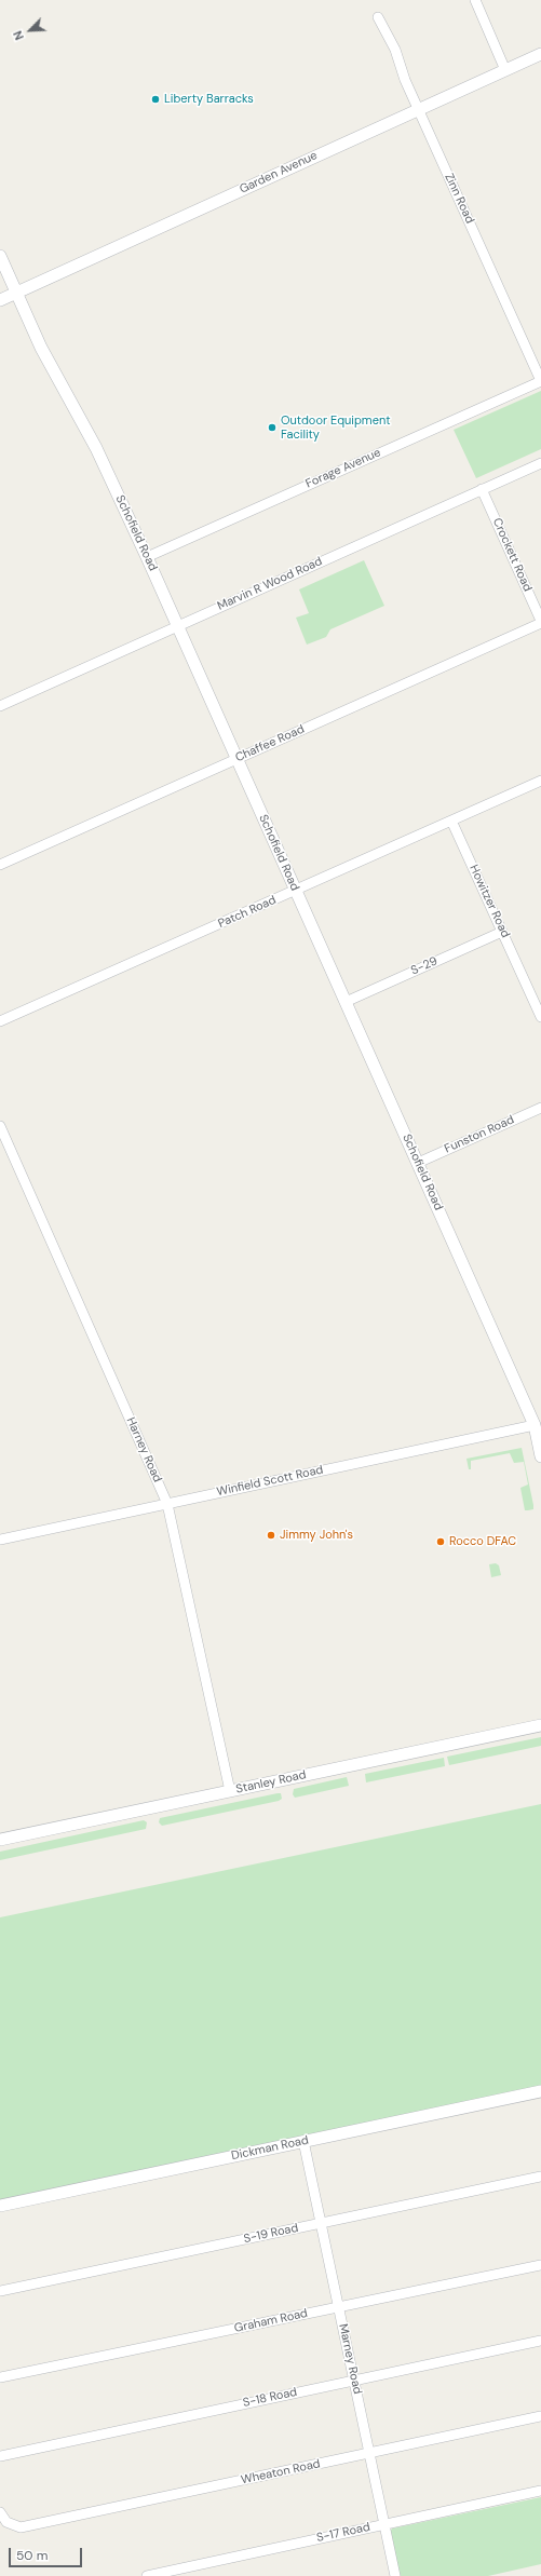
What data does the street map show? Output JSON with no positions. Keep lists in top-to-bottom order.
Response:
{
  "streets": {
    "street": [
      "Garden Avenue",
      "Zinn Road",
      "Forage Avenue",
      "Schofield Road",
      "Crockett Road",
      "Marvin R Wood Road",
      "Chaffee Road",
      "Howitzer Road",
      "Patch Road",
      "S-29",
      "Funston Road",
      "Harney Road",
      "Winfield Scott Road",
      "Stanley Road",
      "Dickman Road",
      "S-19 Road",
      "Graham Road",
      "Marney Road",
      "S-18 Road",
      "Wheaton Road",
      "S-17 Road"
    ]
  },
  "crossings": [
    ["Garden Avenue", "Zinn Road"],
    ["Garden Avenue", "Schofield Road"],
    ["Zinn Road", "Forage Avenue"],
    ["Forage Avenue", "Schofield Road"],
    ["Schofield Road", "Marvin R Wood Road"],
    ["Schofield Road", "Chaffee Road"],
    ["Schofield Road", "Patch Road"],
    ["Schofield Road", "S-29"],
    ["Schofield Road", "Funston Road"],
    ["Schofield Road", "Winfield Scott Road"],
    ["Crockett Road", "Marvin R Wood Road"],
    ["Crockett Road", "Chaffee Road"],
    ["Howitzer Road", "Patch Road"],
    ["Howitzer Road", "S-29"],
    ["Harney Road", "Winfield Scott Road"],
    ["Harney Road", "Stanley Road"],
    ["Dickman Road", "Marney Road"],
    ["S-19 Road", "Marney Road"],
    ["Graham Road", "Marney Road"],
    ["Marney Road", "S-18 Road"],
    ["Marney Road", "Wheaton Road"],
    ["Marney Road", "S-17 Road"]
  ],
  "places": [
    "Liberty Barracks",
    "Outdoor Equipment Facility",
    "Jimmy John's",
    "Rocco DFAC"
  ],
  "scale_bar": "50 m",
  "north": "bottom left"
}
